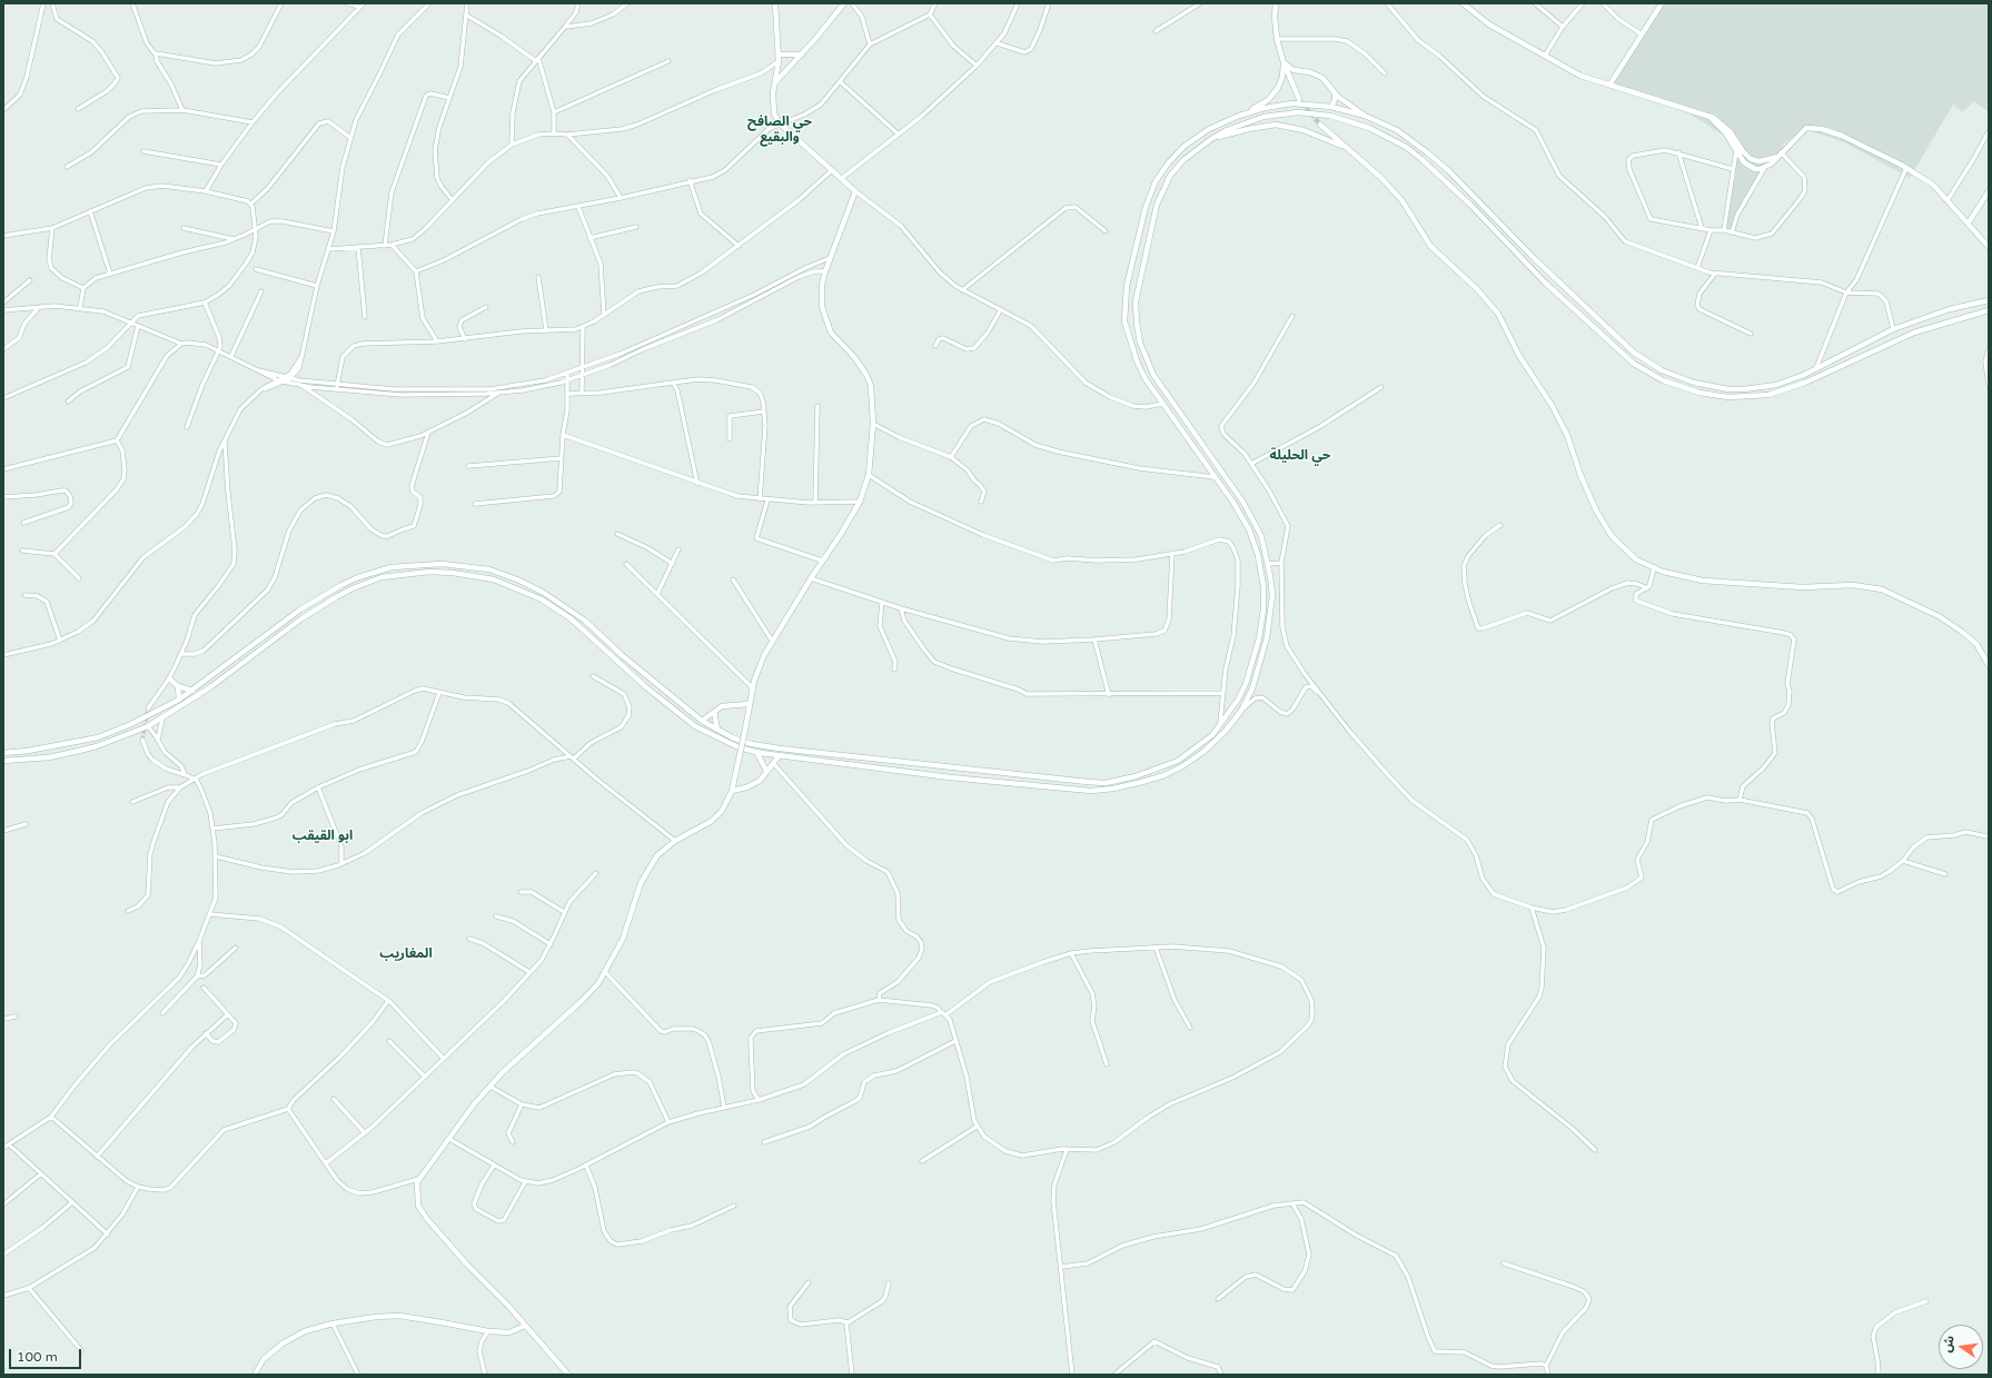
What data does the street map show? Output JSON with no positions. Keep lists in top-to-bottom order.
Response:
{
  "districts": [
    "حي الصافح والبقيع",
    "حي الحليلة",
    "ابو القيقب",
    "المغاريب"
  ],
  "scale_bar": "100 m",
  "north": "left"
}
